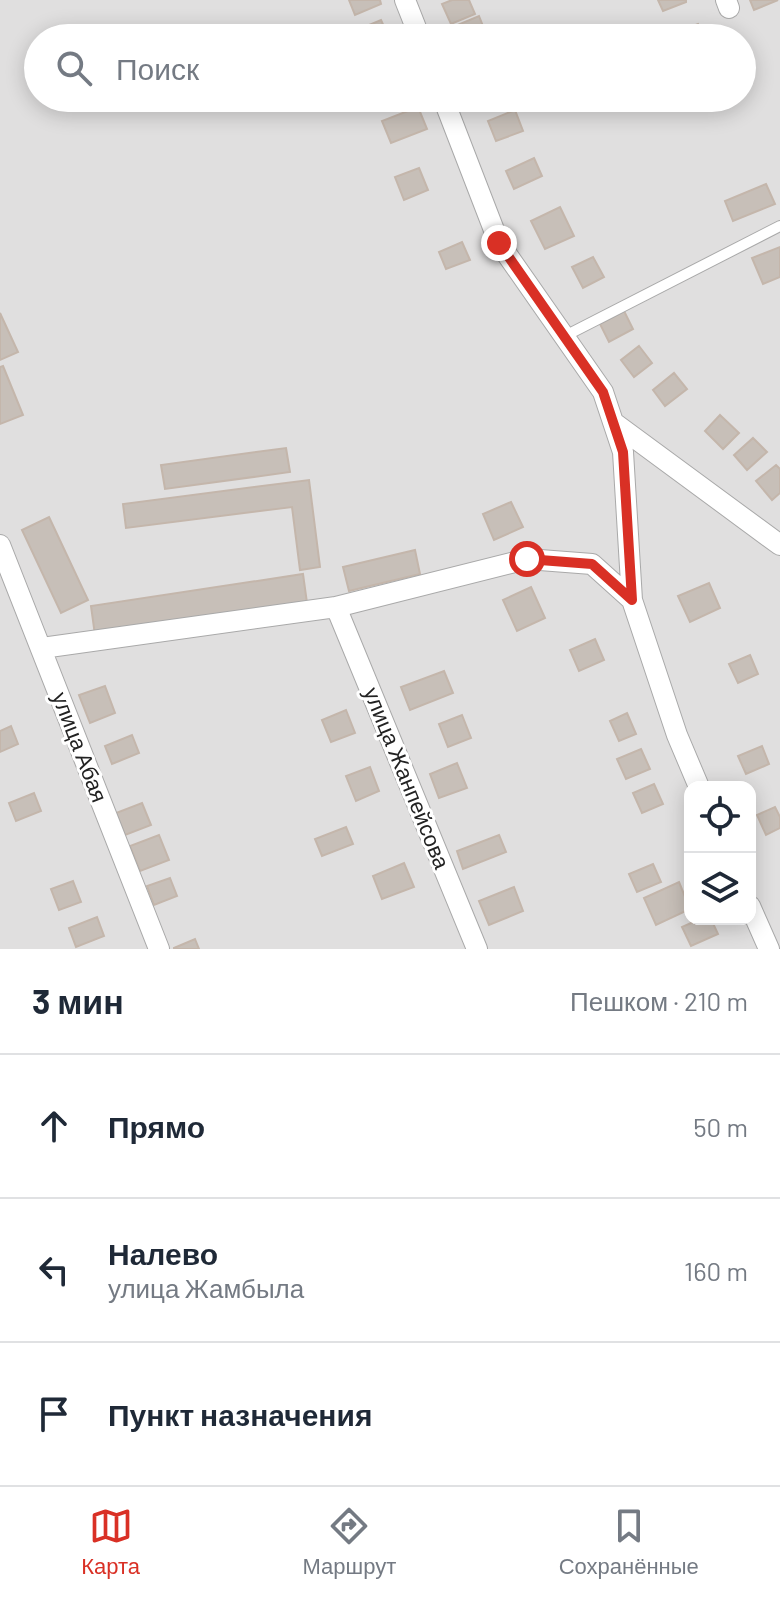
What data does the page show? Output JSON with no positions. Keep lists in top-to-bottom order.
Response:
{
  "streets": {
    "street": ["улица Абая", "улица Жанпейсова"]
  },
  "page": {
    "search": "Поиск",
    "heading": ["3 мин", "Пешком · 210 m"],
    "list": [
      ["Прямо", "50 m"],
      ["Налево", "улица Жамбыла", "160 m"],
      "Пункт назначения"
    ],
    "nav": ["Карта", "Маршрут", "Сохранённые"]
  }
}
